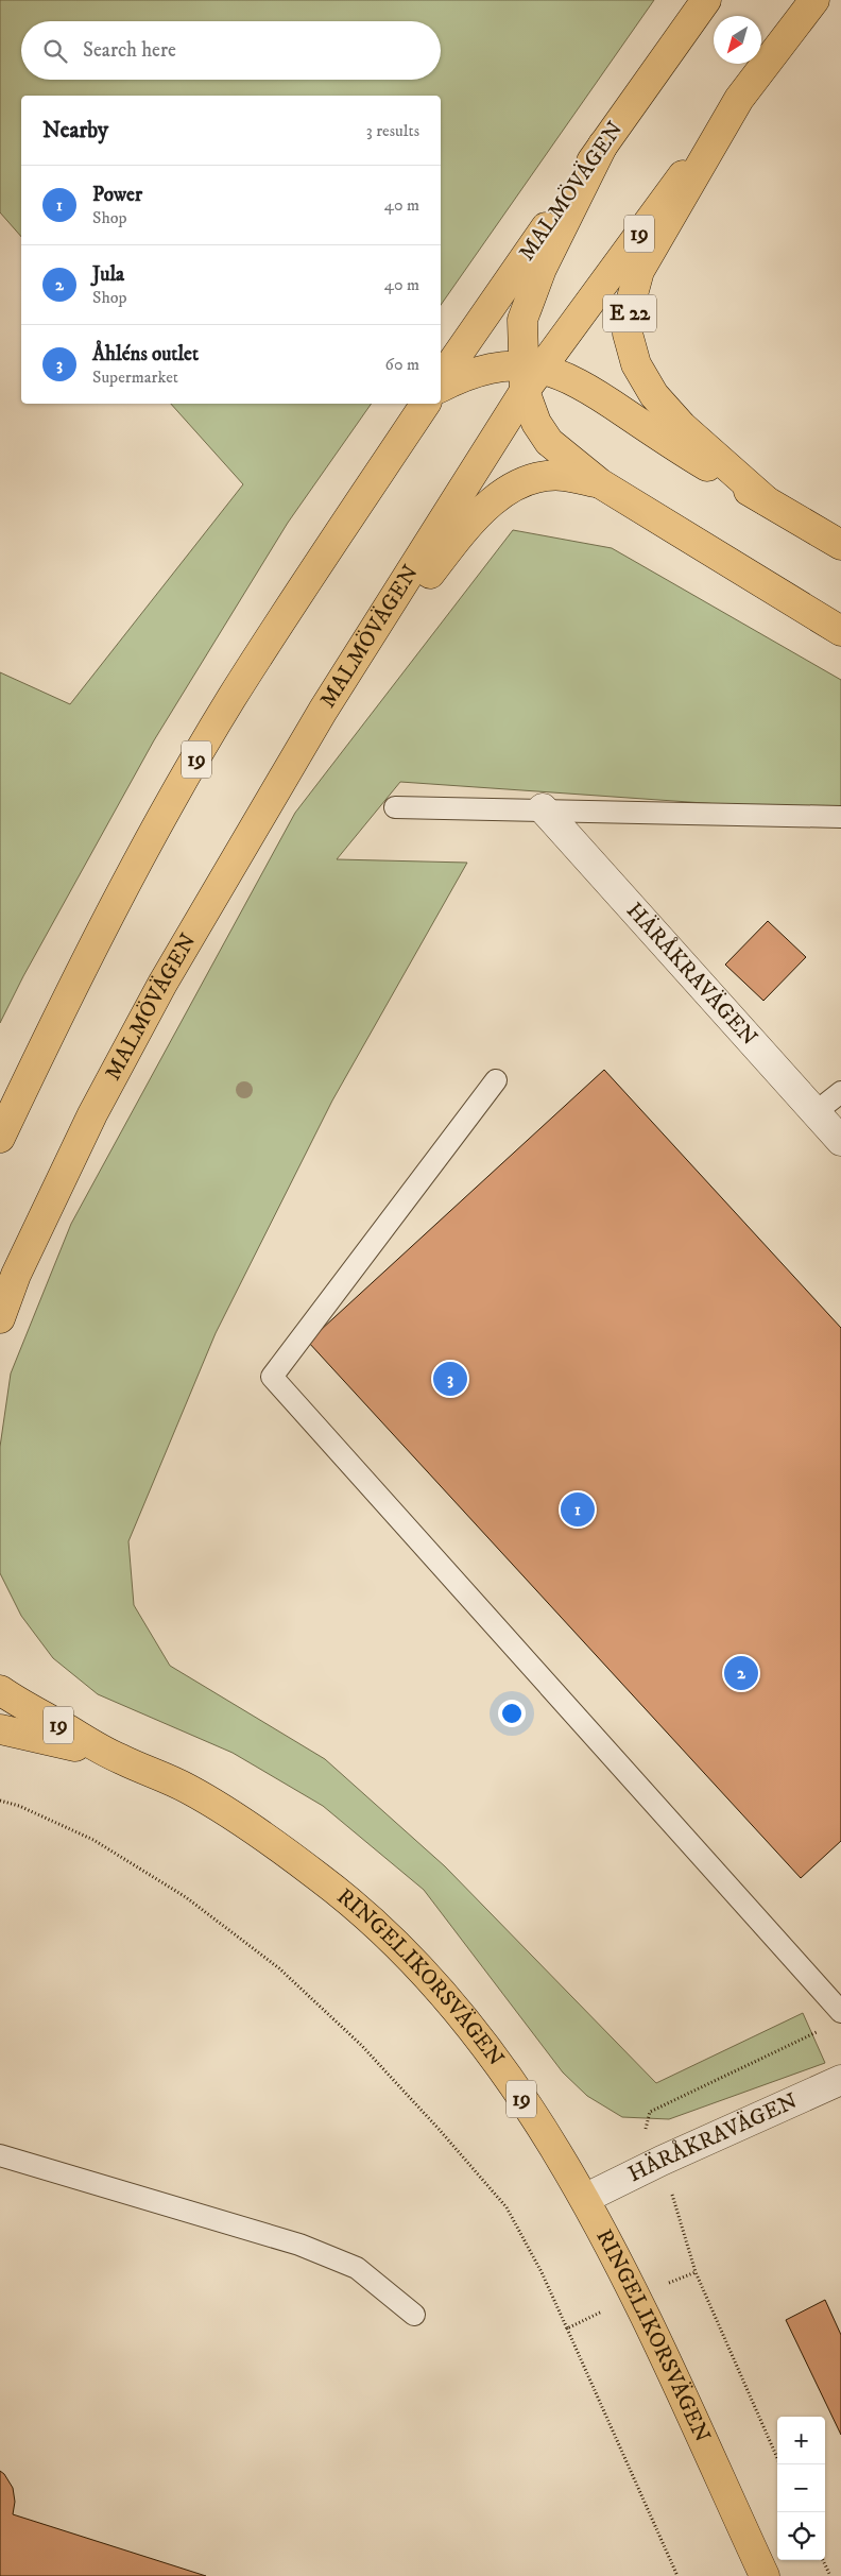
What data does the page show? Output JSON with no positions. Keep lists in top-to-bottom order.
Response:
{
  "streets": {
    "main road": [
      "MALMÖVÄGEN",
      "19",
      "E 22",
      "RINGELIKORSVÄGEN"
    ],
    "street": ["HÄRÅKRAVÄGEN"]
  },
  "crossings": [
    ["MALMÖVÄGEN", "E 22"],
    ["HÄRÅKRAVÄGEN", "RINGELIKORSVÄGEN"]
  ],
  "north": "bottom left",
  "page": {
    "search": "Search here",
    "heading": ["Nearby", "3 results"],
    "list": [
      {
        "mark": "1",
        "name": "Power",
        "note": "Shop",
        "value": "40 m"
      },
      {
        "mark": "2",
        "name": "Jula",
        "note": "Shop",
        "value": "40 m"
      },
      {
        "mark": "3",
        "name": "Åhléns outlet",
        "note": "Supermarket",
        "value": "60 m"
      }
    ],
    "pins": ["3", "1", "2"],
    "map_buttons": ["+", "−"]
  }
}
